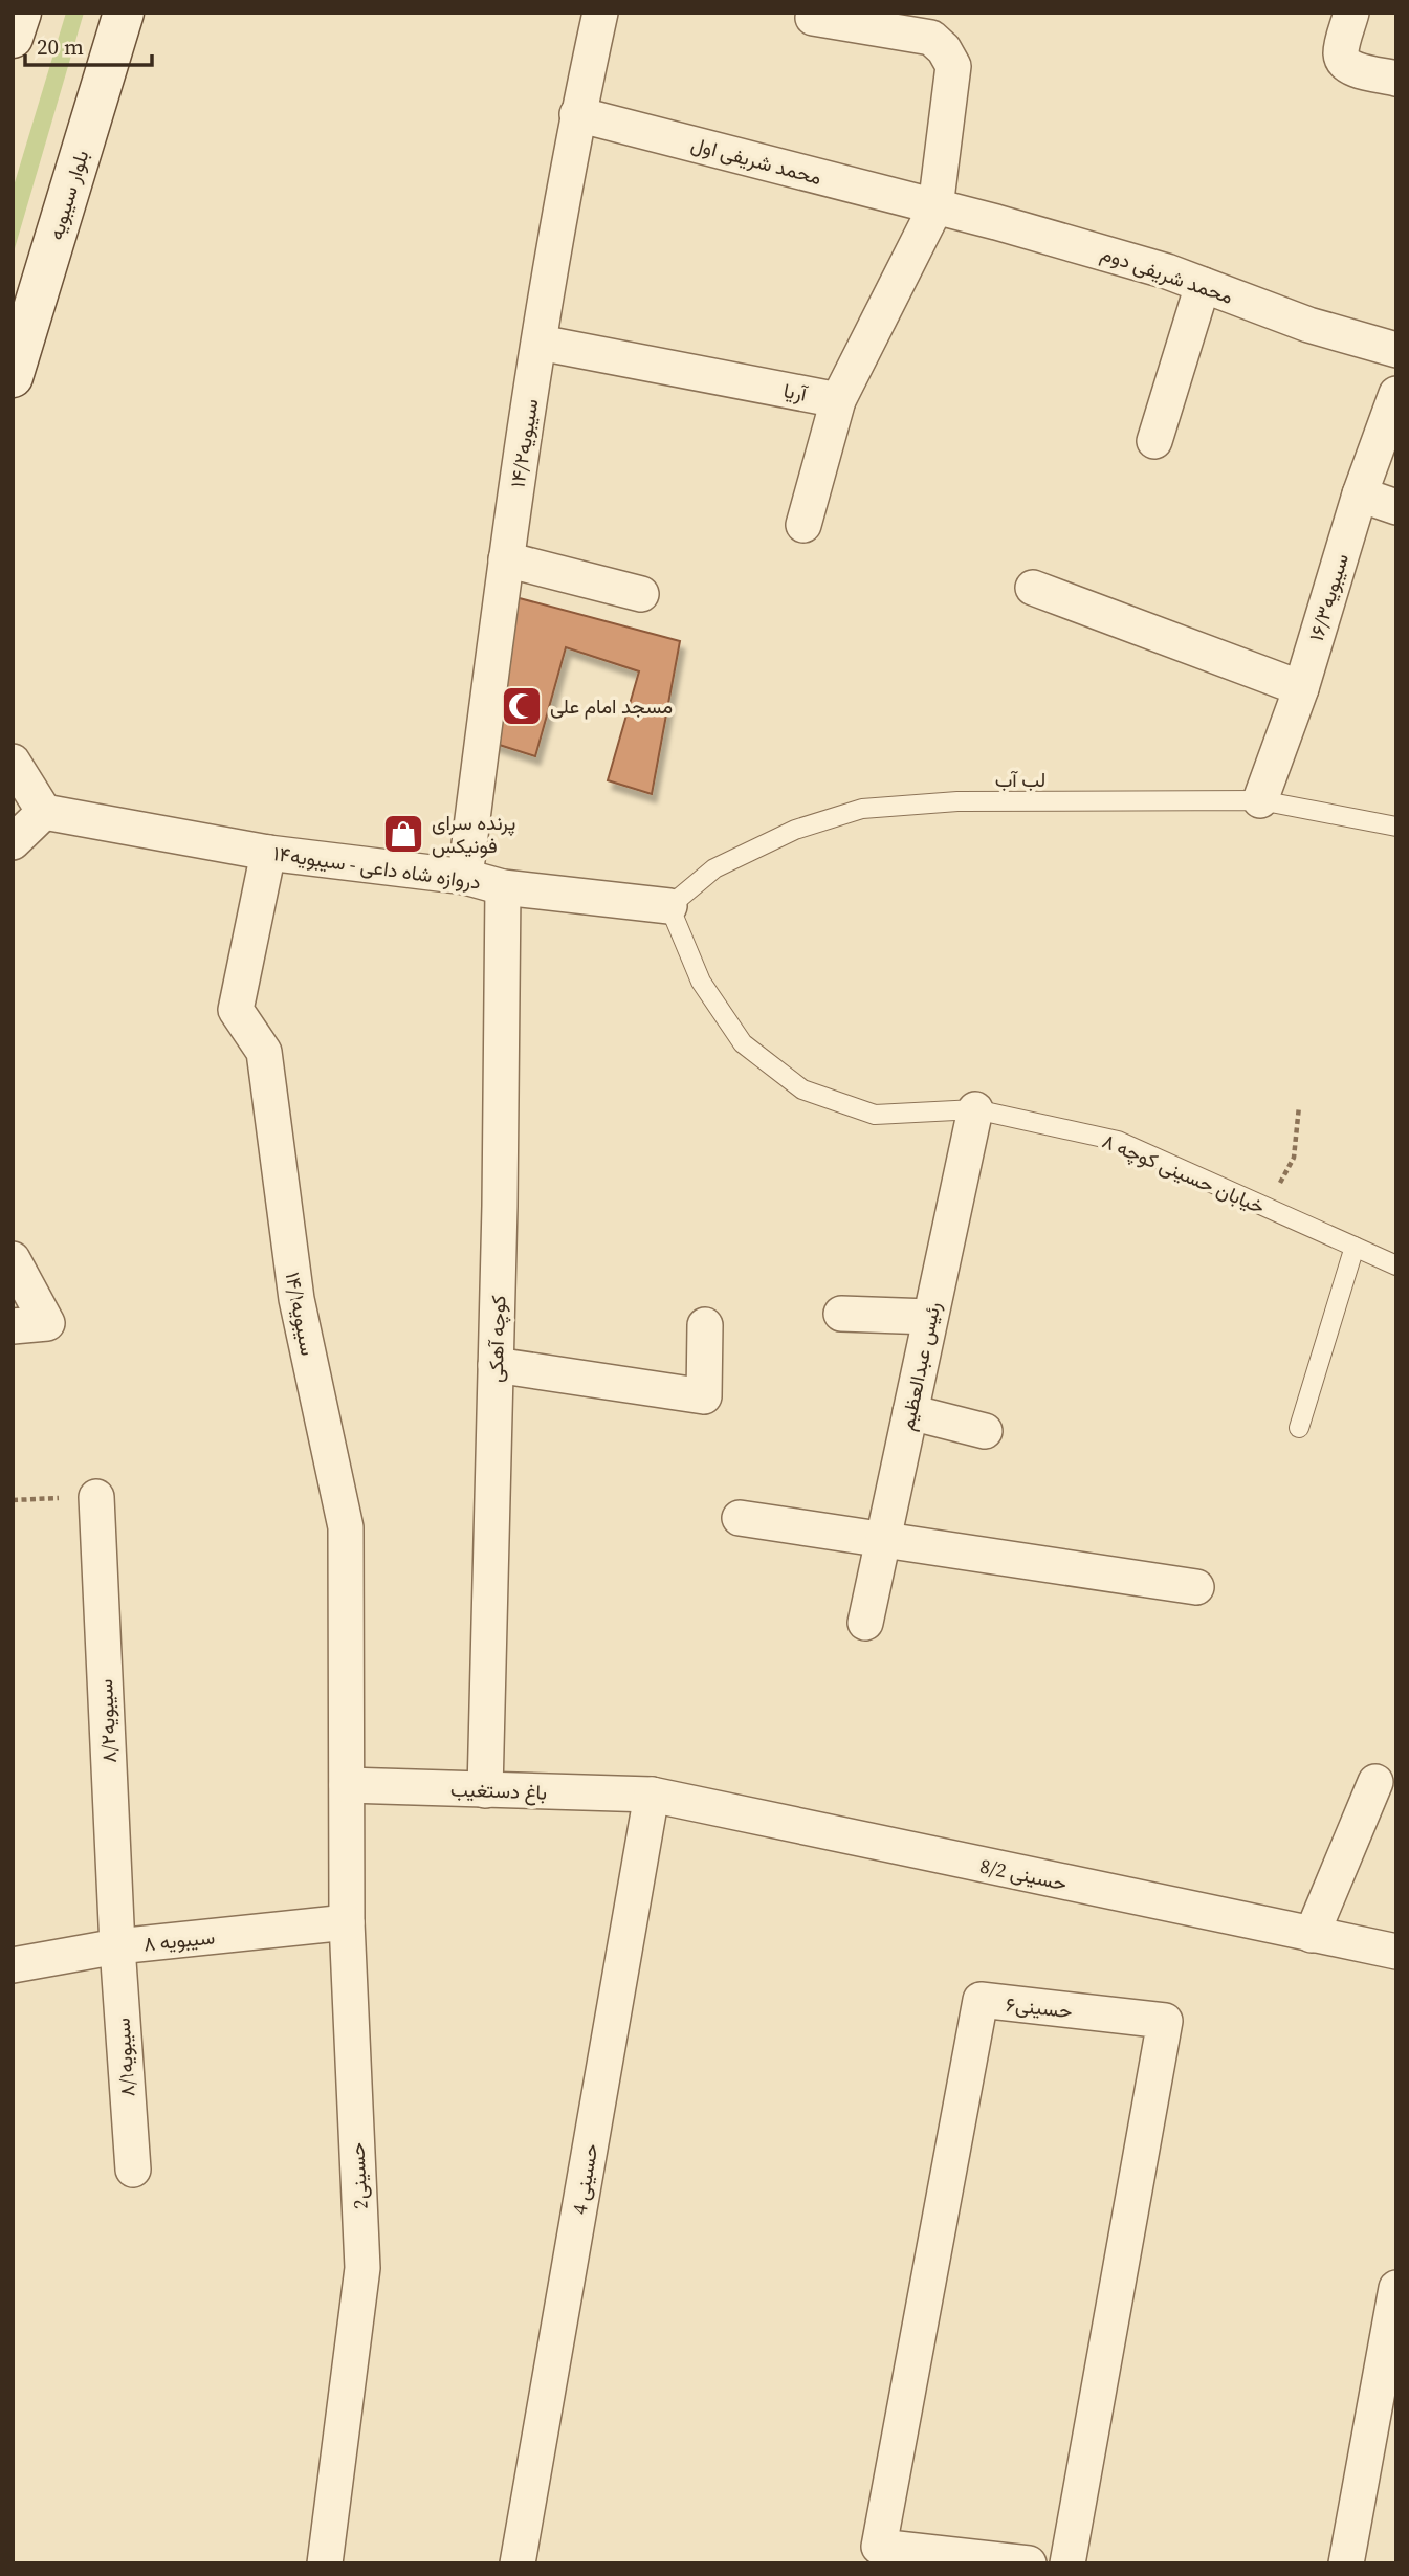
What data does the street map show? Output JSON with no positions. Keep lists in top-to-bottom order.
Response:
{
  "streets": {
    "main road": ["بلوار سیبویه"],
    "street": [
      "محمد شریفی اول",
      "محمد شریفی دوم",
      "آریا",
      "سیبویه۱۴/۲",
      "سیبویه۱۶/۳",
      "دروازه شاه داعی - سیبویه۱۴",
      "سیبویه۱۴/۱",
      "کوچه آهکی",
      "رئیس عبدالعظیم",
      "سیبویه۸/۲",
      "باغ دستغیب",
      "8/2 حسینی",
      "سیبویه ۸",
      "حسینی۶",
      "سیبویه۸/۱",
      "حسینی2",
      "حسینی 4"
    ],
    "lane": ["لب آب", "خیابان حسینی کوچه ۸"]
  },
  "crossings": [
    ["محمد شریفی اول", "محمد شریفی دوم"],
    ["محمد شریفی اول", "سیبویه۱۴/۲"],
    ["آریا", "سیبویه۱۴/۲"],
    ["سیبویه۱۴/۲", "دروازه شاه داعی - سیبویه۱۴"],
    ["سیبویه۱۶/۳", "لب آب"],
    ["لب آب", "دروازه شاه داعی - سیبویه۱۴"],
    ["لب آب", "خیابان حسینی کوچه ۸"],
    ["دروازه شاه داعی - سیبویه۱۴", "خیابان حسینی کوچه ۸"],
    ["دروازه شاه داعی - سیبویه۱۴", "سیبویه۱۴/۱"],
    ["دروازه شاه داعی - سیبویه۱۴", "کوچه آهکی"],
    ["خیابان حسینی کوچه ۸", "رئیس عبدالعظیم"],
    ["سیبویه۱۴/۱", "باغ دستغیب"],
    ["سیبویه۱۴/۱", "حسینی2"],
    ["کوچه آهکی", "باغ دستغیب"],
    ["سیبویه۸/۲", "سیبویه ۸"],
    ["سیبویه۸/۲", "سیبویه۸/۱"],
    ["باغ دستغیب", "8/2 حسینی"],
    ["باغ دستغیب", "حسینی2"],
    ["باغ دستغیب", "حسینی 4"],
    ["8/2 حسینی", "حسینی 4"],
    ["سیبویه ۸", "سیبویه۸/۱"],
    ["سیبویه ۸", "حسینی2"]
  ],
  "places": {
    "mosque": ["مسجد امام علی"],
    "shop": ["پرنده سرای فونیکس"]
  },
  "scale_bar": "20 m"
}
